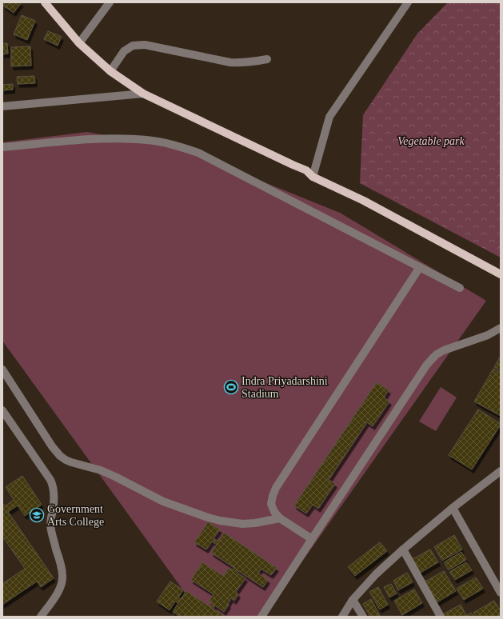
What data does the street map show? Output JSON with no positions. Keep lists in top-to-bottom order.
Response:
{
  "parks": ["Vegetable park"],
  "places": {
    "sports": ["Indra Priyadarshini Stadium"],
    "school or university": ["Government Arts College"]
  }
}
